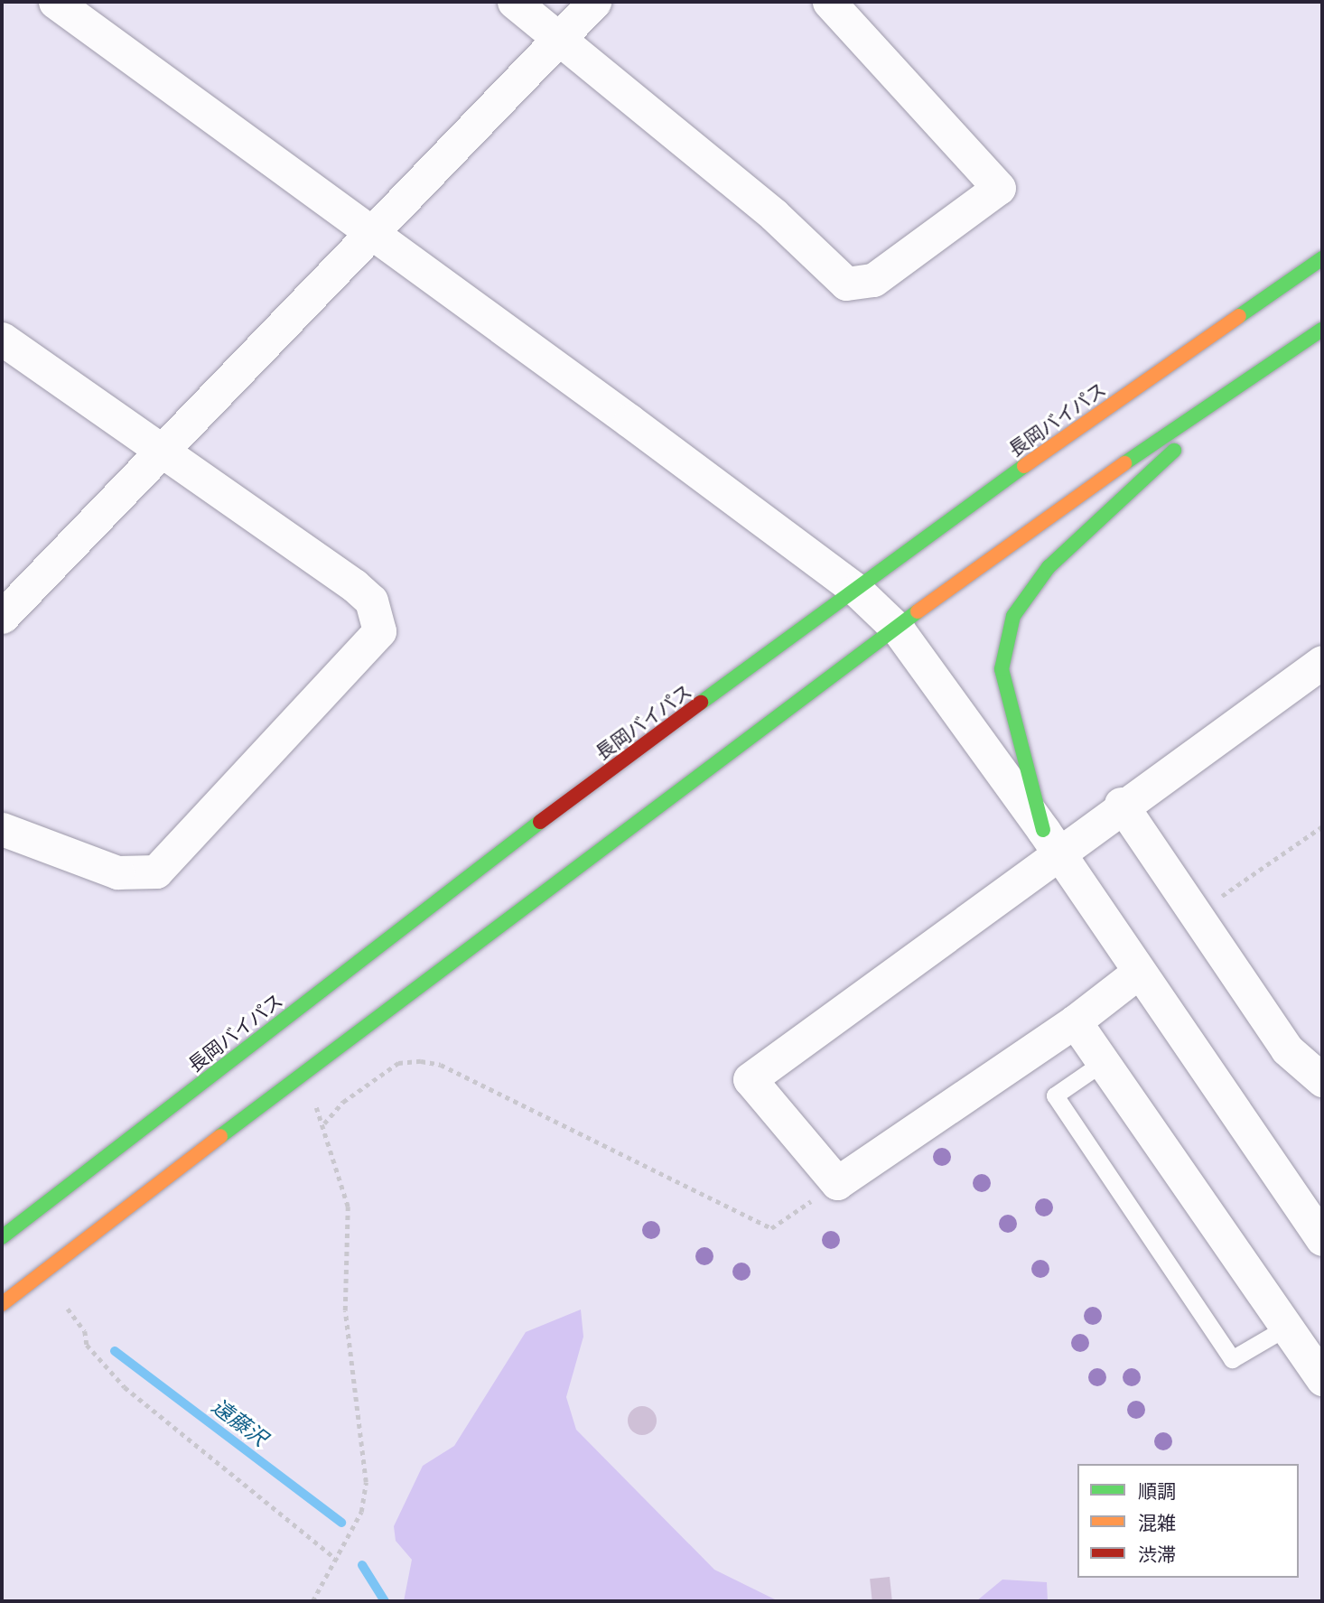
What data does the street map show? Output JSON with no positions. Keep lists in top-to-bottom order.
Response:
{
  "streets": {
    "highway": ["長岡バイパス"]
  },
  "water": ["遠藤沢"],
  "legend": ["順調", "混雑", "渋滞"]
}
